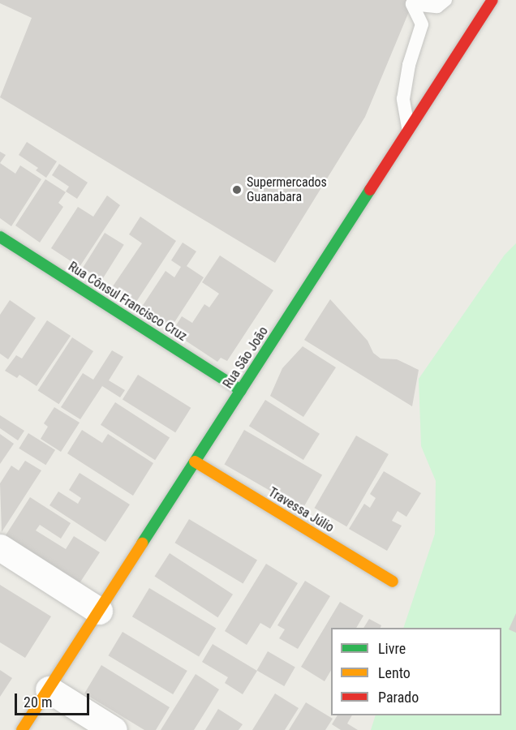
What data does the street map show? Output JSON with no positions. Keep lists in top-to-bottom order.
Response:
{
  "streets": {
    "street": ["Rua Cônsul Francisco Cruz", "Rua São João", "Travessa Júlio"]
  },
  "crossings": [
    ["Rua Cônsul Francisco Cruz", "Rua São João"],
    ["Rua São João", "Travessa Júlio"]
  ],
  "places": ["Supermercados Guanabara"],
  "legend": ["Livre", "Lento", "Parado"],
  "scale_bar": "20 m"
}
